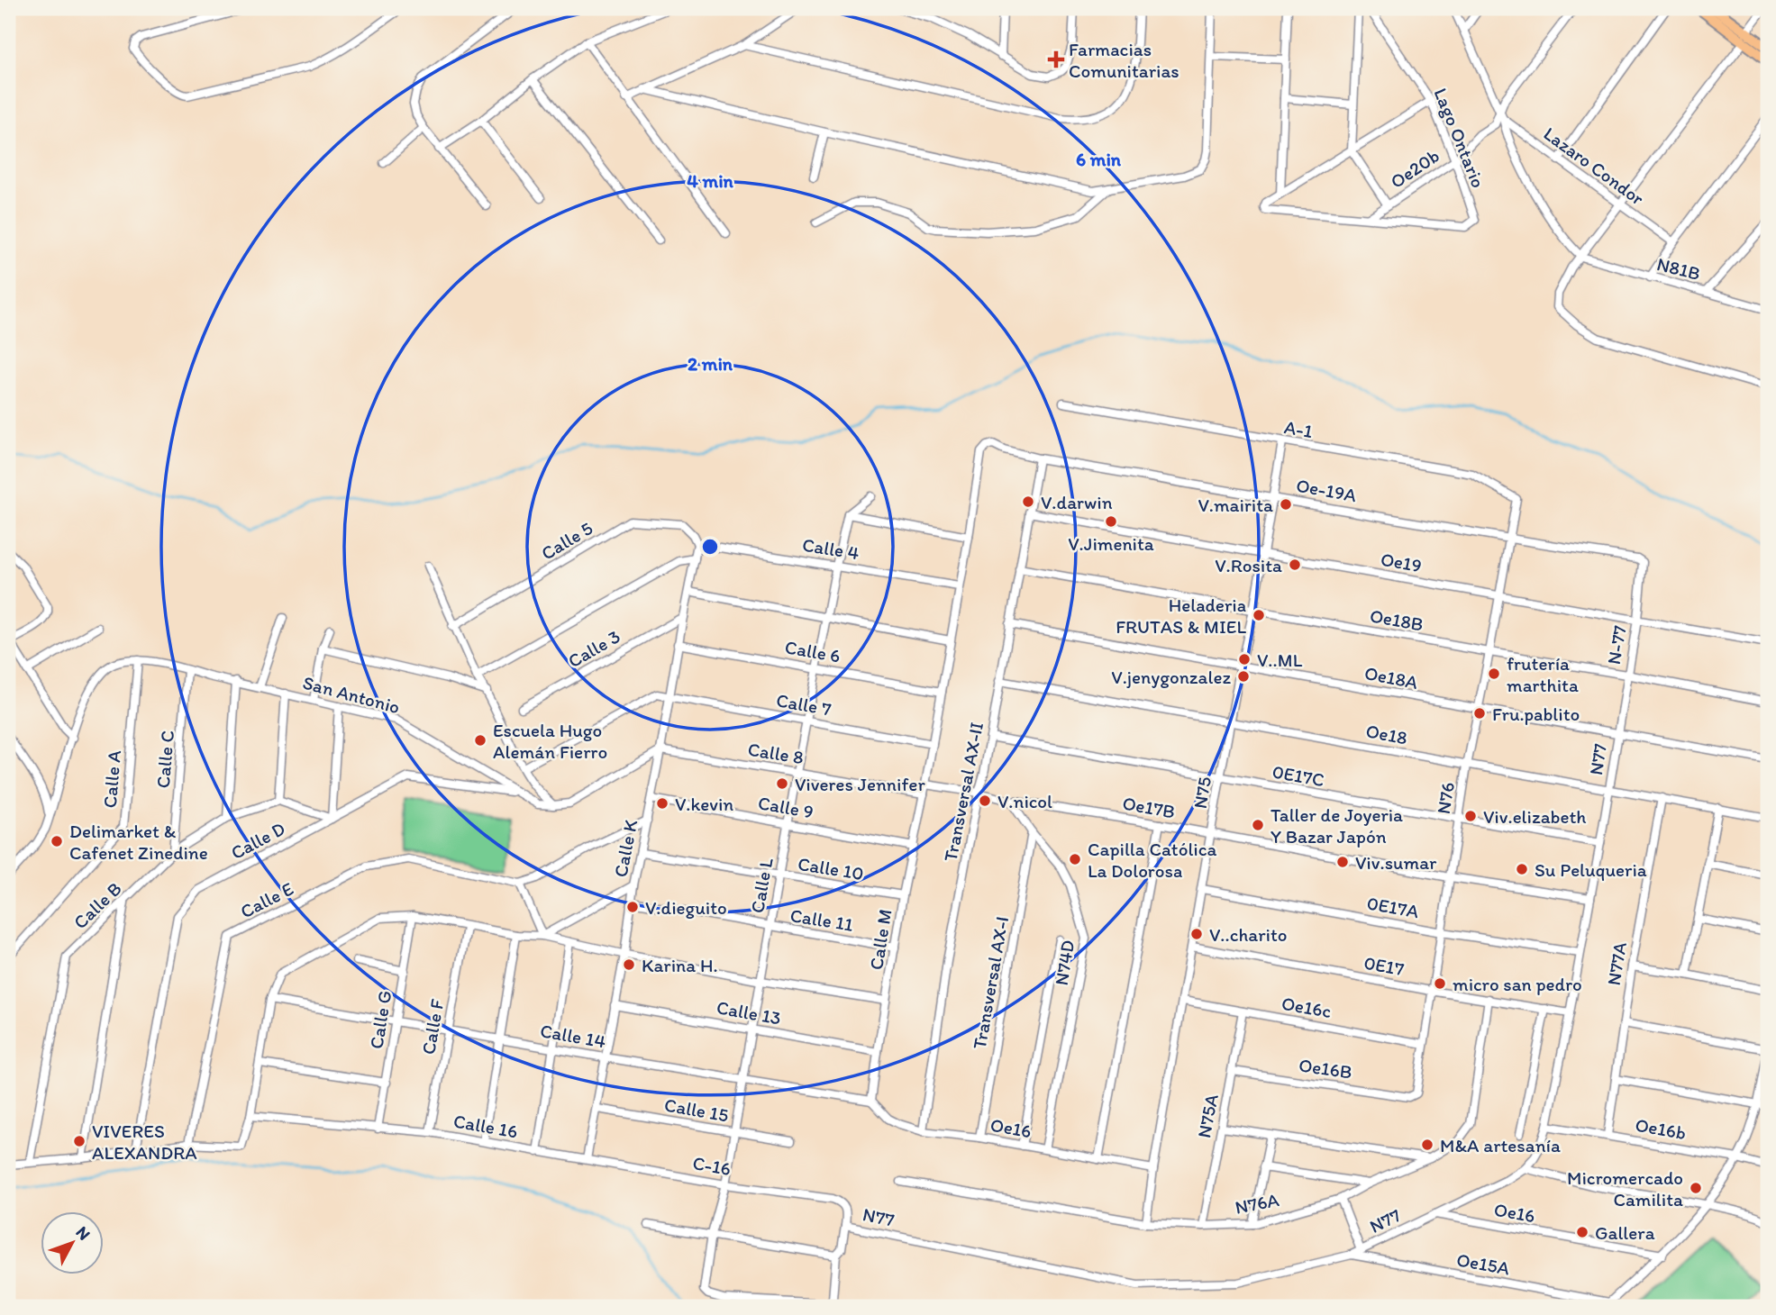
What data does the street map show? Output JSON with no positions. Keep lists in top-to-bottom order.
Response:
{
  "streets": {
    "street": [
      "Lago Ontario",
      "Lazaro Condor",
      "Oe20b",
      "N81B",
      "A-1",
      "Oe-19A",
      "Calle 5",
      "Calle 4",
      "Oe19",
      "Oe18B",
      "N-77",
      "Calle 3",
      "Calle 6",
      "Oe18A",
      "San Antonio",
      "Calle 7",
      "Oe18",
      "Calle 8",
      "Calle C",
      "N77",
      "0E17C",
      "Calle A",
      "Transversal AX-II",
      "N75",
      "N76",
      "Calle 9",
      "Oe17B",
      "Calle D",
      "Calle K",
      "Calle 10",
      "Calle L",
      "Calle E",
      "Calle B",
      "0E17A",
      "Calle 11",
      "Calle M",
      "N74D",
      "N77A",
      "0E17",
      "Transversal AX-I",
      "Oe16c",
      "Calle 13",
      "Calle G",
      "Calle F",
      "Calle 14",
      "Oe16B",
      "Calle 15",
      "N75A",
      "Calle 16",
      "Oe16",
      "Oe16b",
      "C-16",
      "N76A",
      "Oe15A"
    ]
  },
  "crossings": [
    ["Lago Ontario", "Oe20b"],
    ["Lazaro Condor", "Oe20b"],
    ["A-1", "N75"],
    ["A-1", "N76"],
    ["Oe-19A", "N-77"],
    ["Oe-19A", "Transversal AX-II"],
    ["Oe-19A", "N75"],
    ["Oe-19A", "N76"],
    ["Calle 5", "Calle 4"],
    ["Calle 5", "Calle K"],
    ["Calle 4", "Calle K"],
    ["Calle 4", "Calle L"],
    ["Oe19", "N-77"],
    ["Oe19", "Transversal AX-II"],
    ["Oe19", "N75"],
    ["Oe19", "N76"],
    ["Oe18B", "N-77"],
    ["Oe18B", "Transversal AX-II"],
    ["Oe18B", "N75"],
    ["Oe18B", "N76"],
    ["N-77", "Oe18A"],
    ["N-77", "N77"],
    ["Calle 3", "Calle K"],
    ["Calle 6", "Calle K"],
    ["Calle 6", "Calle L"],
    ["Oe18A", "N77"],
    ["Oe18A", "Transversal AX-II"],
    ["Oe18A", "N75"],
    ["Oe18A", "N76"],
    ["San Antonio", "Calle C"],
    ["San Antonio", "Calle A"],
    ["San Antonio", "Calle D"],
    ["Calle 7", "Calle K"],
    ["Calle 7", "Calle L"],
    ["Oe18", "N77"],
    ["Oe18", "Transversal AX-II"],
    ["Oe18", "N75"],
    ["Oe18", "N76"],
    ["Oe18", "N77A"],
    ["Calle 8", "Calle K"],
    ["Calle 8", "Calle L"],
    ["Calle 8", "Calle M"],
    ["Calle C", "Calle B"],
    ["N77", "0E17C"],
    ["N77", "Oe17B"],
    ["N77", "0E17A"],
    ["N77", "0E17"],
    ["N77", "Oe16"],
    ["N77", "Oe16b"],
    ["N77", "C-16"],
    ["N77", "Oe15A"],
    ["0E17C", "Transversal AX-II"],
    ["0E17C", "N75"],
    ["0E17C", "N76"],
    ["Transversal AX-II", "Oe17B"],
    ["Transversal AX-II", "Oe16"],
    ["N75", "Oe17B"],
    ["N75", "0E17A"],
    ["N75", "0E17"],
    ["N75", "Oe16c"],
    ["N75", "Oe16"],
    ["N75", "N76A"],
    ["N76", "Oe17B"],
    ["N76", "0E17A"],
    ["N76", "0E17"],
    ["N76", "Oe16c"],
    ["N76", "Oe16B"],
    ["Calle 9", "Calle K"],
    ["Calle 9", "Calle L"],
    ["Calle 9", "Calle M"],
    ["Oe17B", "Calle M"],
    ["Oe17B", "N74D"],
    ["Calle K", "Calle 10"],
    ["Calle K", "Calle 11"],
    ["Calle K", "Calle 13"],
    ["Calle K", "Calle 14"],
    ["Calle K", "Calle 15"],
    ["Calle K", "Calle 16"],
    ["Calle K", "C-16"],
    ["Calle 10", "Calle L"],
    ["Calle 10", "Calle M"],
    ["Calle L", "Calle 11"],
    ["Calle L", "Calle 13"],
    ["Calle L", "Calle 14"],
    ["Calle L", "Calle 15"],
    ["Calle L", "C-16"],
    ["Calle 11", "Calle M"],
    ["Calle M", "Calle 13"],
    ["Calle M", "Calle 14"],
    ["Calle M", "Oe16"],
    ["N74D", "Transversal AX-I"],
    ["N74D", "Oe16"],
    ["N77A", "Oe16b"],
    ["0E17", "N76A"],
    ["Transversal AX-I", "Oe16"],
    ["Oe16c", "N75A"],
    ["Calle G", "Calle 14"],
    ["Calle G", "Calle 16"],
    ["Calle F", "Calle 14"],
    ["Calle F", "Calle 16"],
    ["Calle 14", "Oe16"],
    ["Oe16B", "N75A"],
    ["N75A", "N76A"],
    ["Calle 16", "C-16"]
  ],
  "places": {
    "health": ["Farmacias Comunitarias"],
    "other": [
      "V.darwin",
      "V.mairita",
      "V.Jimenita",
      "V.Rosita",
      "Heladeria FRUTAS & MIEL",
      "V..ML",
      "frutería marthita",
      "V.jenygonzalez",
      "Fru.pablito",
      "Escuela Hugo Alemán Fierro",
      "Viveres Jennifer",
      "V.nicol",
      "V.kevin",
      "Viv.elizabeth",
      "Taller de Joyeria Y Bazar Japón",
      "Delimarket & Cafenet Zinedine",
      "Capilla Católica La Dolorosa",
      "Viv.sumar",
      "Su Peluqueria",
      "V.dieguito",
      "V..charito",
      "Karina H.",
      "micro san pedro",
      "VIVERES ALEXANDRA",
      "M&A artesanía",
      "Micromercado Camilita",
      "Gallera"
    ]
  },
  "north": "top right",
  "rings": ["6 min", "4 min", "2 min"]
}
